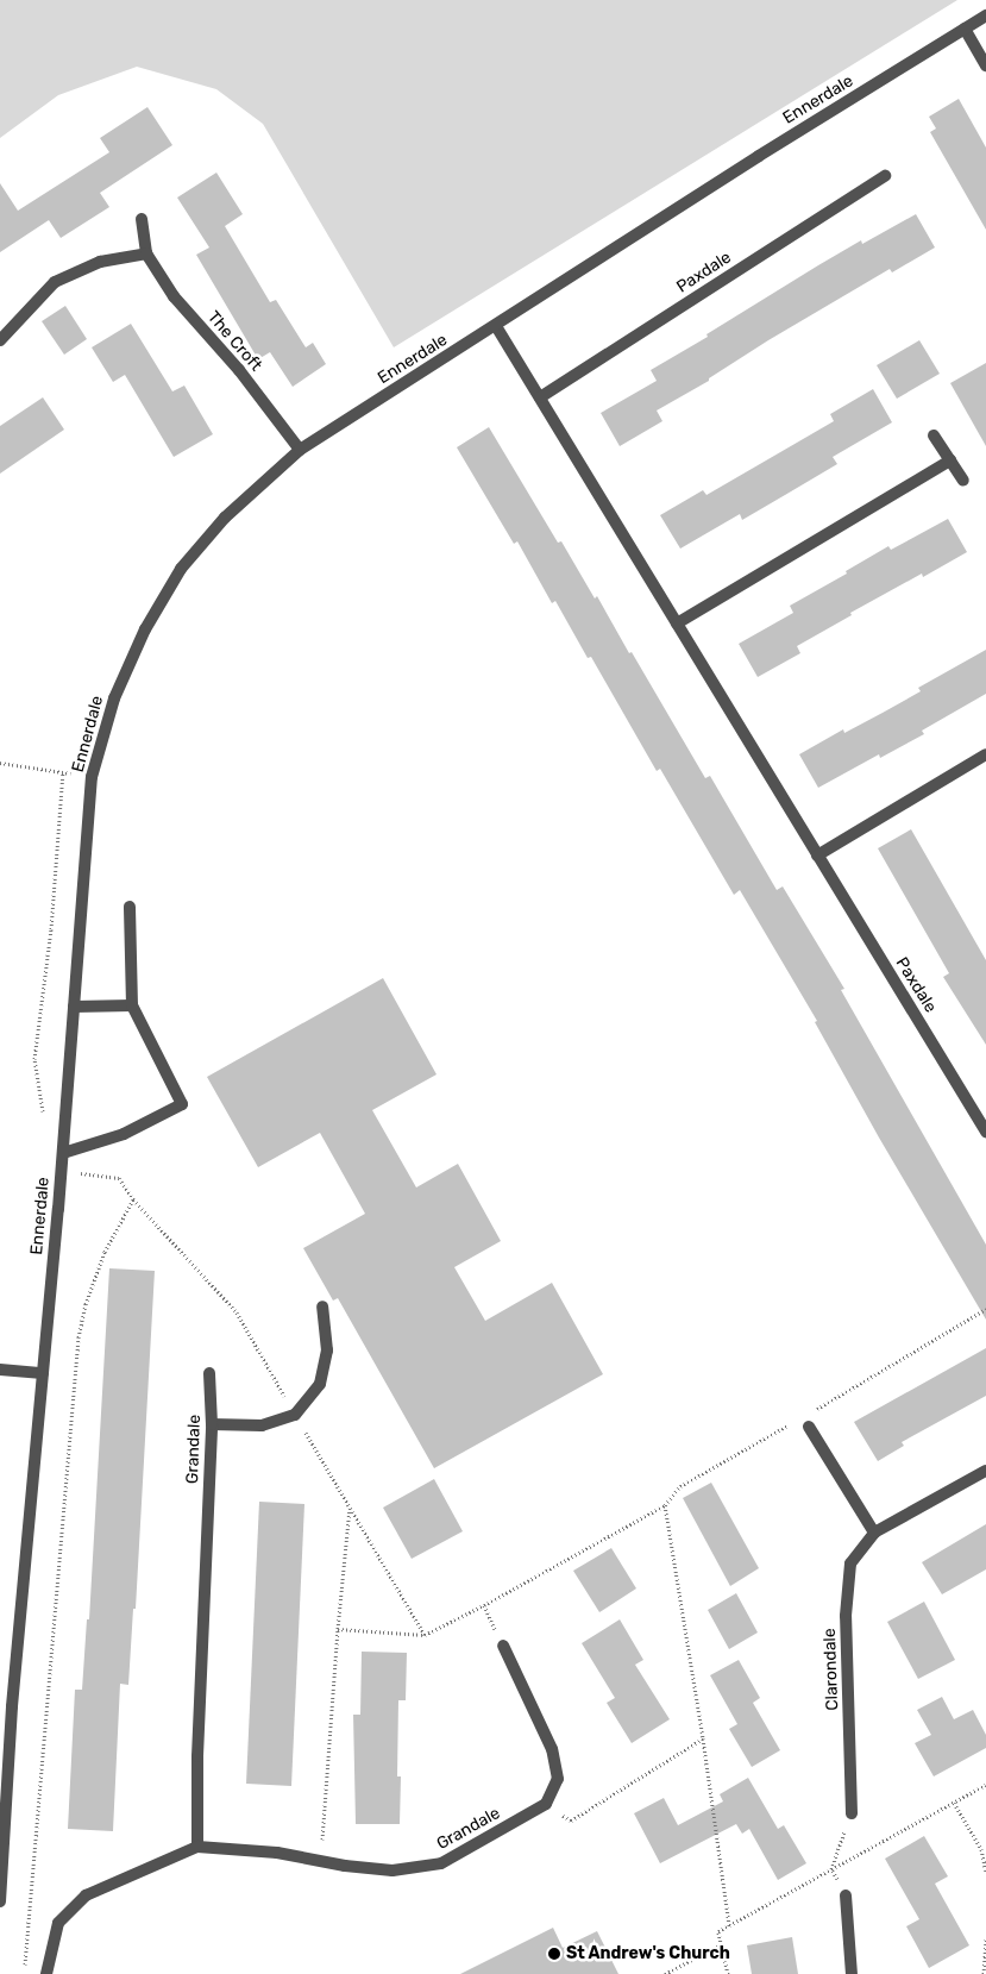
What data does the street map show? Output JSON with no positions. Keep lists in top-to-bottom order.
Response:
{
  "streets": {
    "street": [
      "Ennerdale",
      "Paxdale",
      "The Croft",
      "Grandale",
      "Clarondale"
    ]
  },
  "crossings": [
    ["Ennerdale", "Paxdale"],
    ["Ennerdale", "The Croft"]
  ],
  "places": ["St Andrew's Church"]
}
